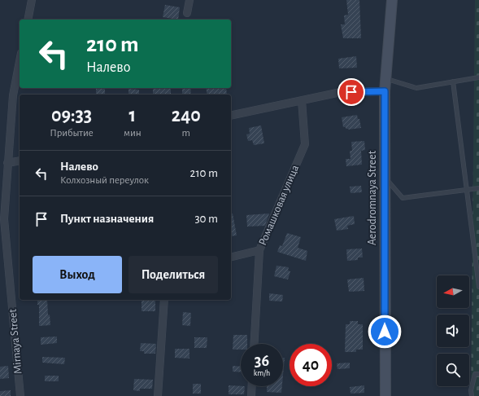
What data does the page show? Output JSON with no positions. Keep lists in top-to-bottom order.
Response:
{
  "streets": {
    "street": ["Aerodromnaya Street", "Ромашковая улица", "Mirnaya Street"]
  },
  "north": "left",
  "page": {
    "turn": ["210 m", "Налево"],
    "eta": [
      "09:33",
      "Прибытие",
      "1",
      "мин",
      "240",
      "m"
    ],
    "list": [
      {
        "name": "Налево",
        "note": "Колхозный переулок",
        "value": "210 m"
      },
      {
        "name": "Пункт назначения",
        "value": "30 m"
      }
    ],
    "buttons": ["Выход", "Поделиться"],
    "speed": "36 km/h",
    "limit": "40"
  }
}
